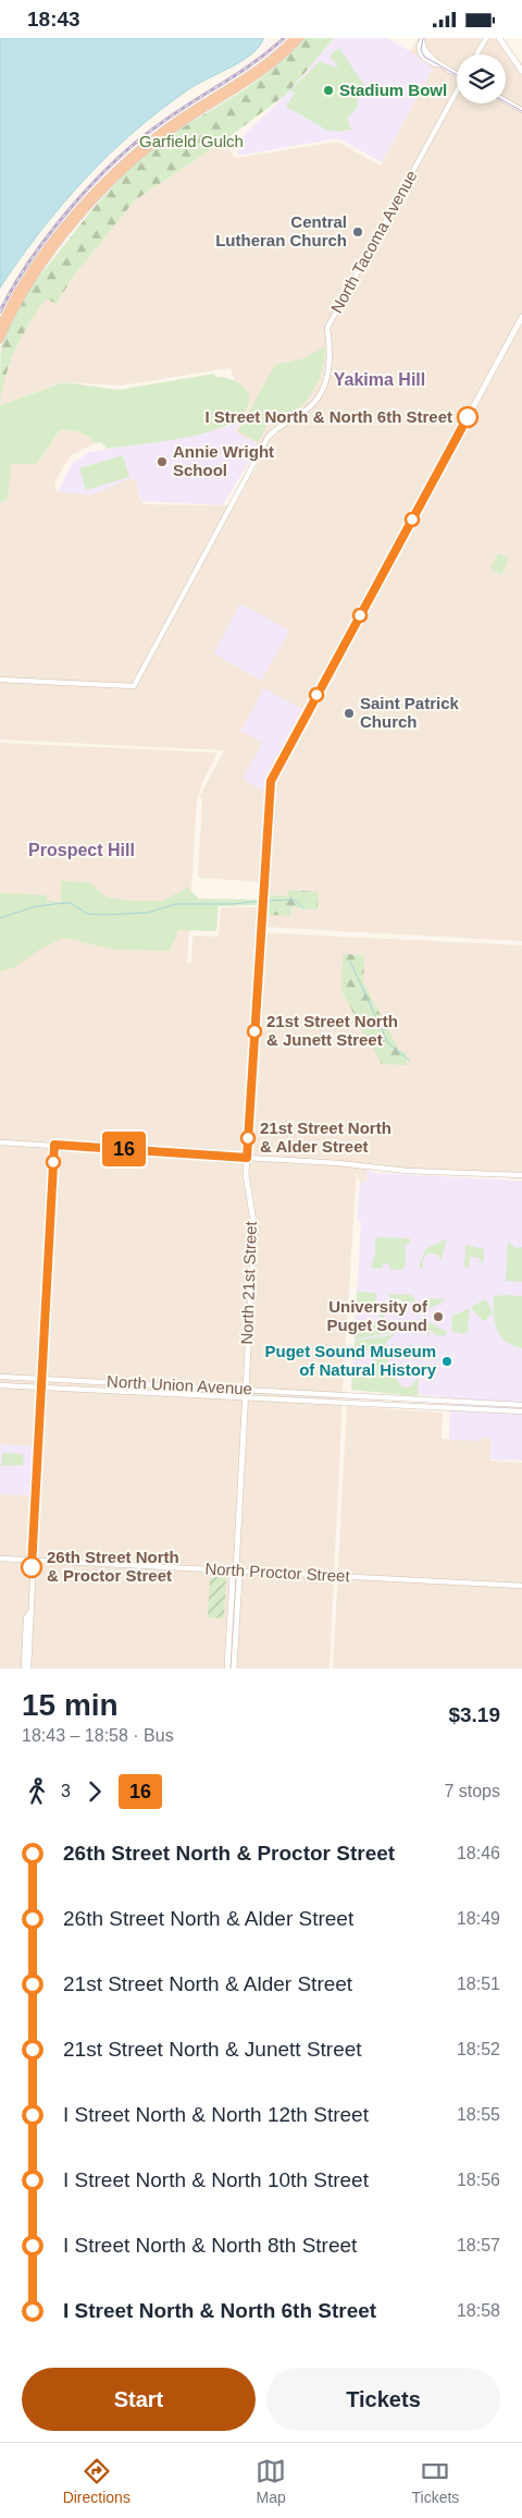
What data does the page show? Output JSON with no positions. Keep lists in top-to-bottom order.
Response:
{
  "streets": {
    "main road": ["North 21st Street"],
    "street": ["North Tacoma Avenue", "North Union Avenue", "North Proctor Street"]
  },
  "crossings": [
    ["North 21st Street", "North Union Avenue"],
    ["North 21st Street", "North Proctor Street"]
  ],
  "districts": ["Yakima Hill", "Prospect Hill"],
  "parks": ["Garfield Gulch"],
  "places": [
    "Stadium Bowl",
    "Central Lutheran Church",
    "I Street North & North 6th Street",
    "Annie Wright School",
    "Saint Patrick Church",
    "21st Street North & Junett Street",
    "21st Street North & Alder Street",
    "University of Puget Sound",
    "Puget Sound Museum of Natural History",
    "26th Street North & Proctor Street"
  ],
  "lines": ["bus line 16"],
  "page": {
    "status": "18:43",
    "on_map": "16",
    "heading": ["15 min", "18:43 – 18:58 · Bus", "$3.19"],
    "legs": ["3", "16", "7 stops"],
    "list": [
      {
        "name": "26th Street North & Proctor Street",
        "value": "18:46"
      },
      {
        "name": "26th Street North & Alder Street",
        "value": "18:49"
      },
      {
        "name": "21st Street North & Alder Street",
        "value": "18:51"
      },
      {
        "name": "21st Street North & Junett Street",
        "value": "18:52"
      },
      {
        "name": "I Street North & North 12th Street",
        "value": "18:55"
      },
      {
        "name": "I Street North & North 10th Street",
        "value": "18:56"
      },
      {
        "name": "I Street North & North 8th Street",
        "value": "18:57"
      },
      {
        "name": "I Street North & North 6th Street",
        "value": "18:58"
      }
    ],
    "buttons": ["Start", "Tickets"],
    "tabs": ["Directions", "Map", "Tickets"]
  }
}
